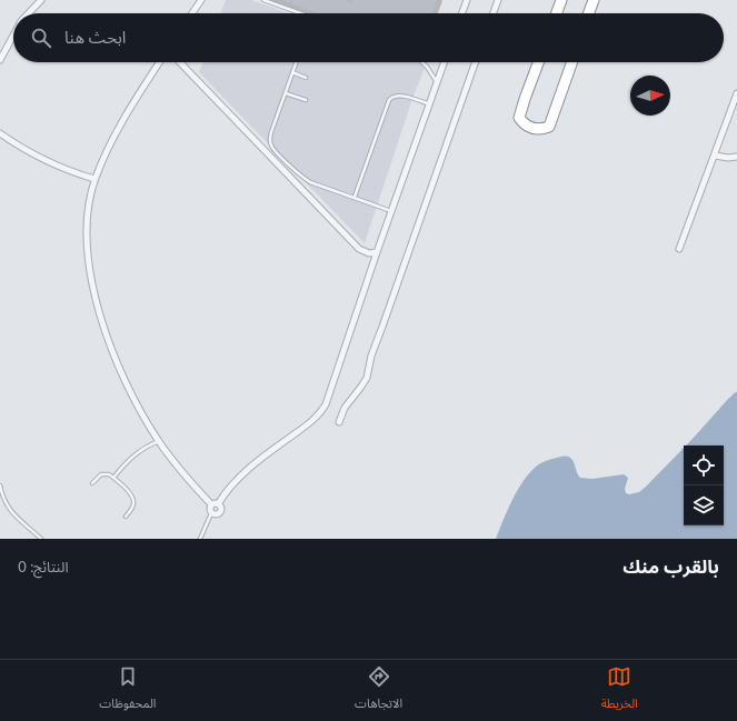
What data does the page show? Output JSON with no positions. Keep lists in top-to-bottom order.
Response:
{
  "north": "right",
  "page": {
    "search": "ابحث هنا",
    "heading": ["بالقرب منك", "النتائج: 0"],
    "nav": ["الخريطة", "الاتجاهات", "المحفوظات"]
  }
}
